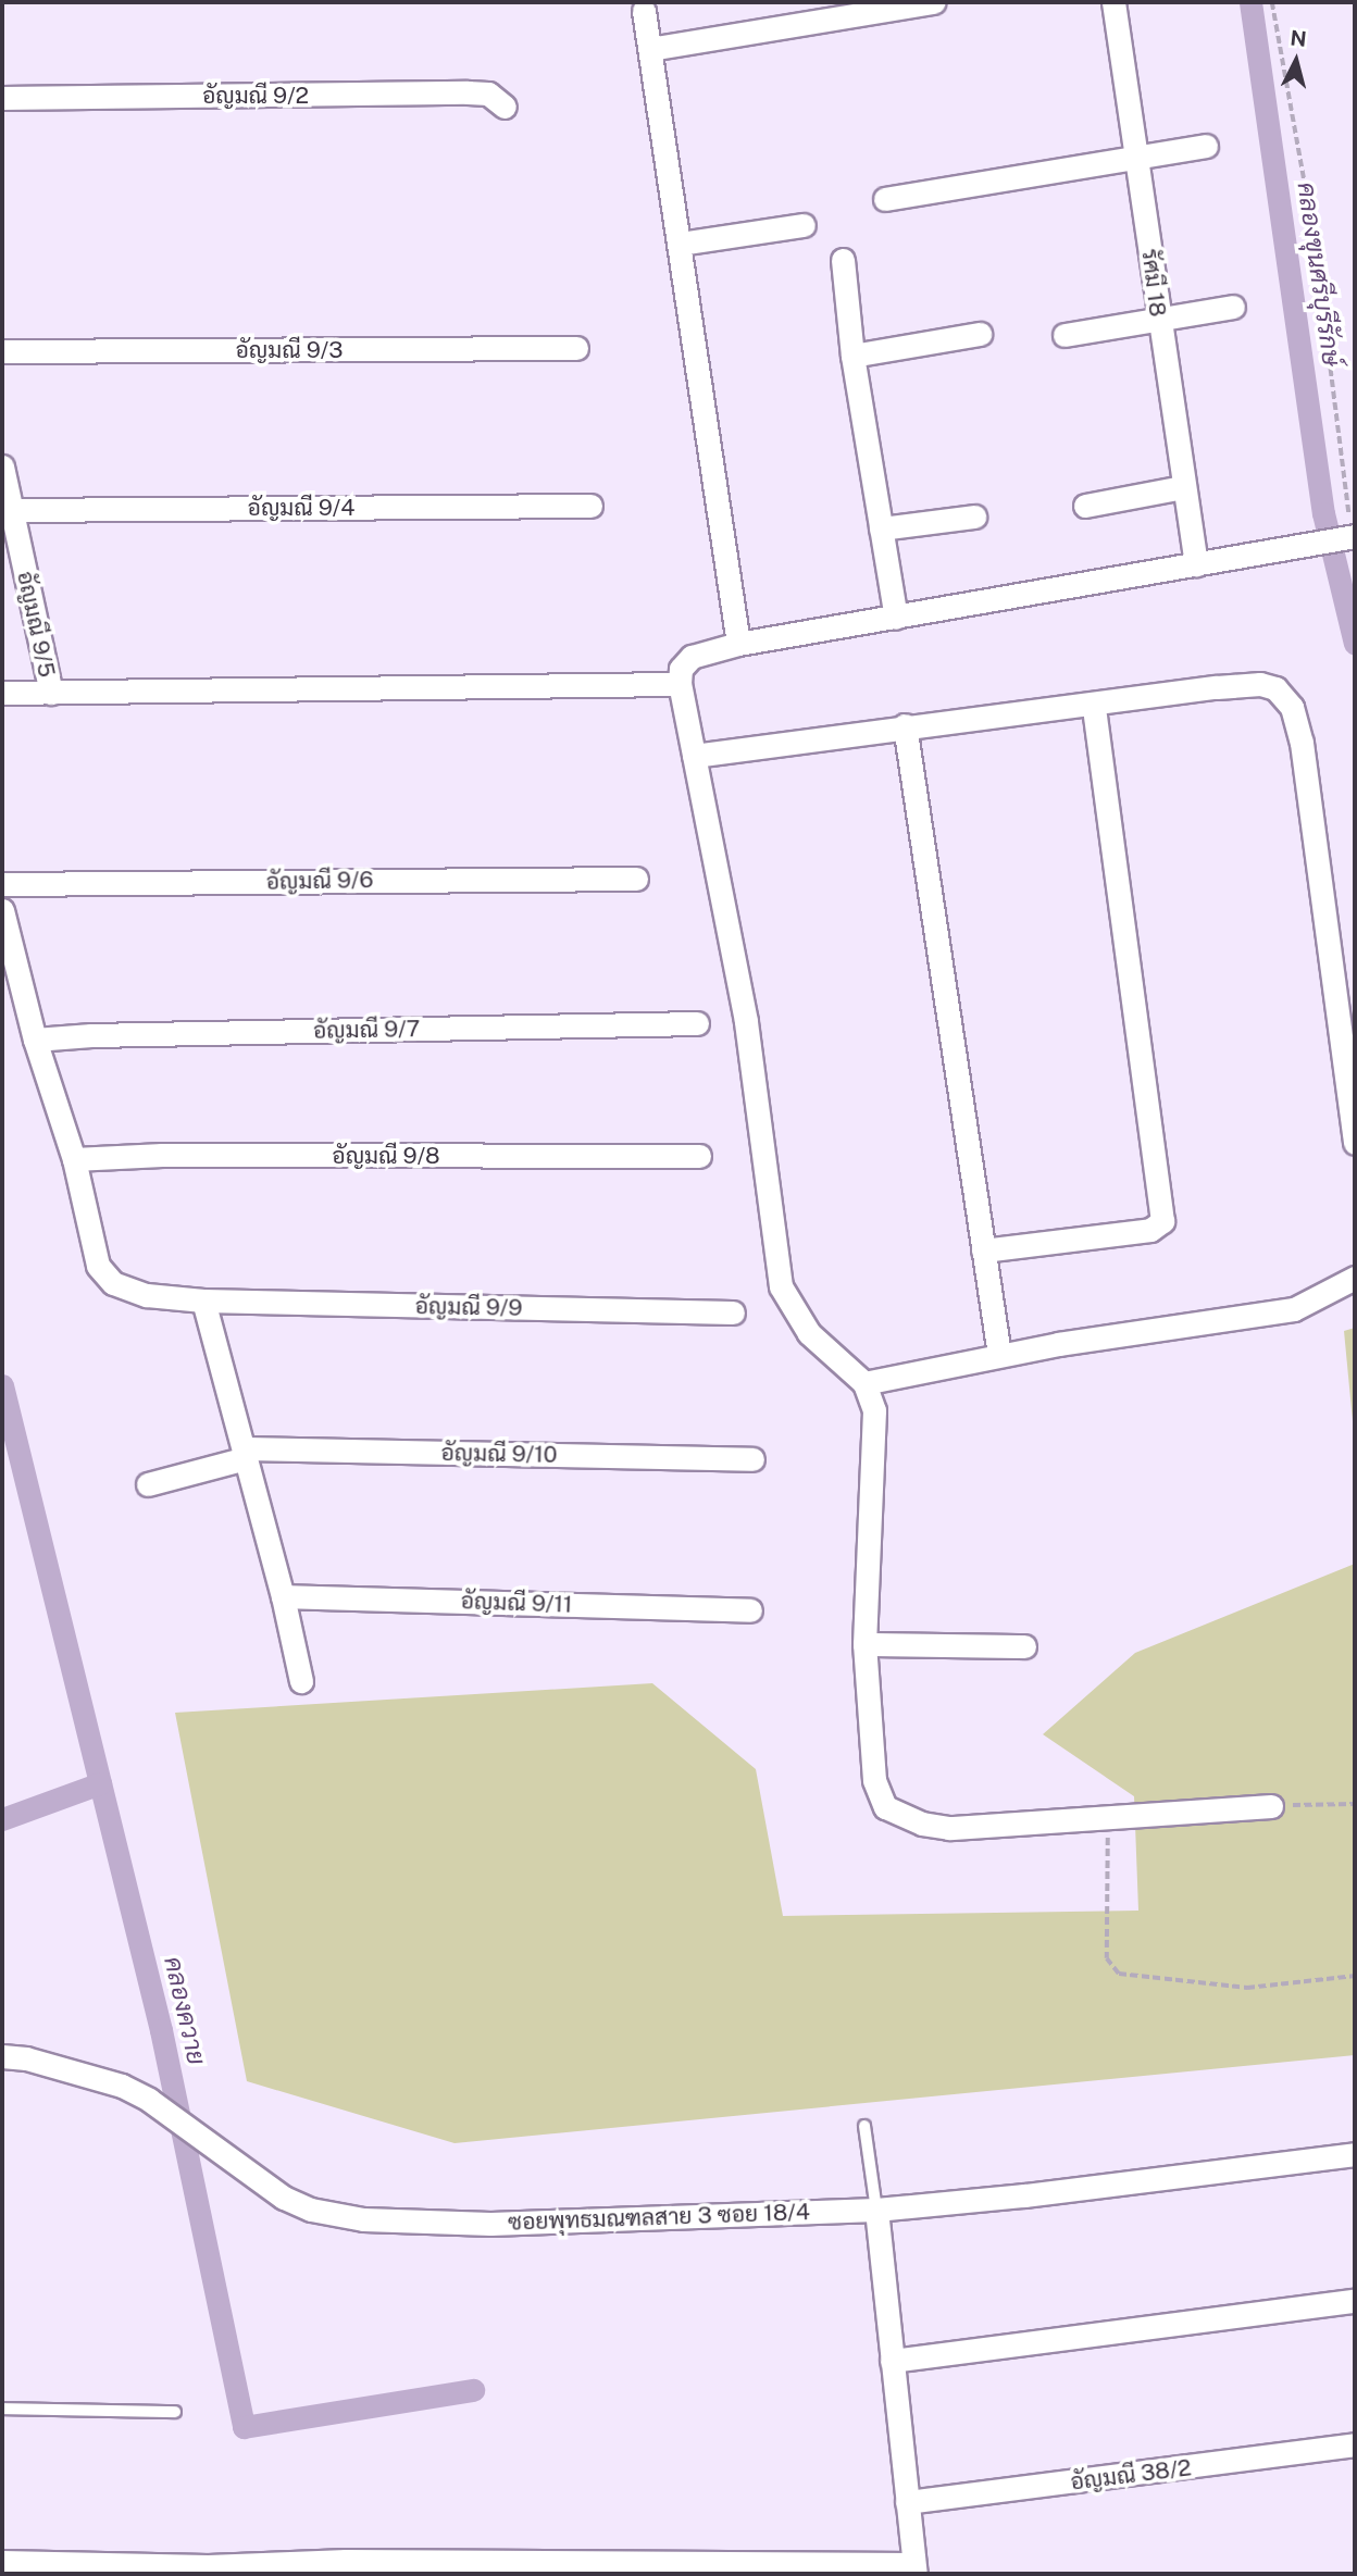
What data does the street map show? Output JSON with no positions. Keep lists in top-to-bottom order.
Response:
{
  "streets": {
    "street": [
      "อัญมณี 9/2",
      "รัศมี 18",
      "อัญมณี 9/3",
      "อัญมณี 9/4",
      "อัญมณี 9/5",
      "อัญมณี 9/6",
      "อัญมณี 9/7",
      "อัญมณี 9/8",
      "อัญมณี 9/9",
      "อัญมณี 9/10",
      "อัญมณี 9/11",
      "ซอยพุทธมณฑลสาย 3 ซอย 18/4",
      "อัญมณี 38/2"
    ]
  },
  "crossings": [
    ["อัญมณี 9/4", "อัญมณี 9/5"],
    ["อัญมณี 9/7", "อัญมณี 9/9"],
    ["อัญมณี 9/8", "อัญมณี 9/9"]
  ],
  "water": ["คลองขุนศรีบุรีรักษ์", "คลองควาย"],
  "north": "top"
}
